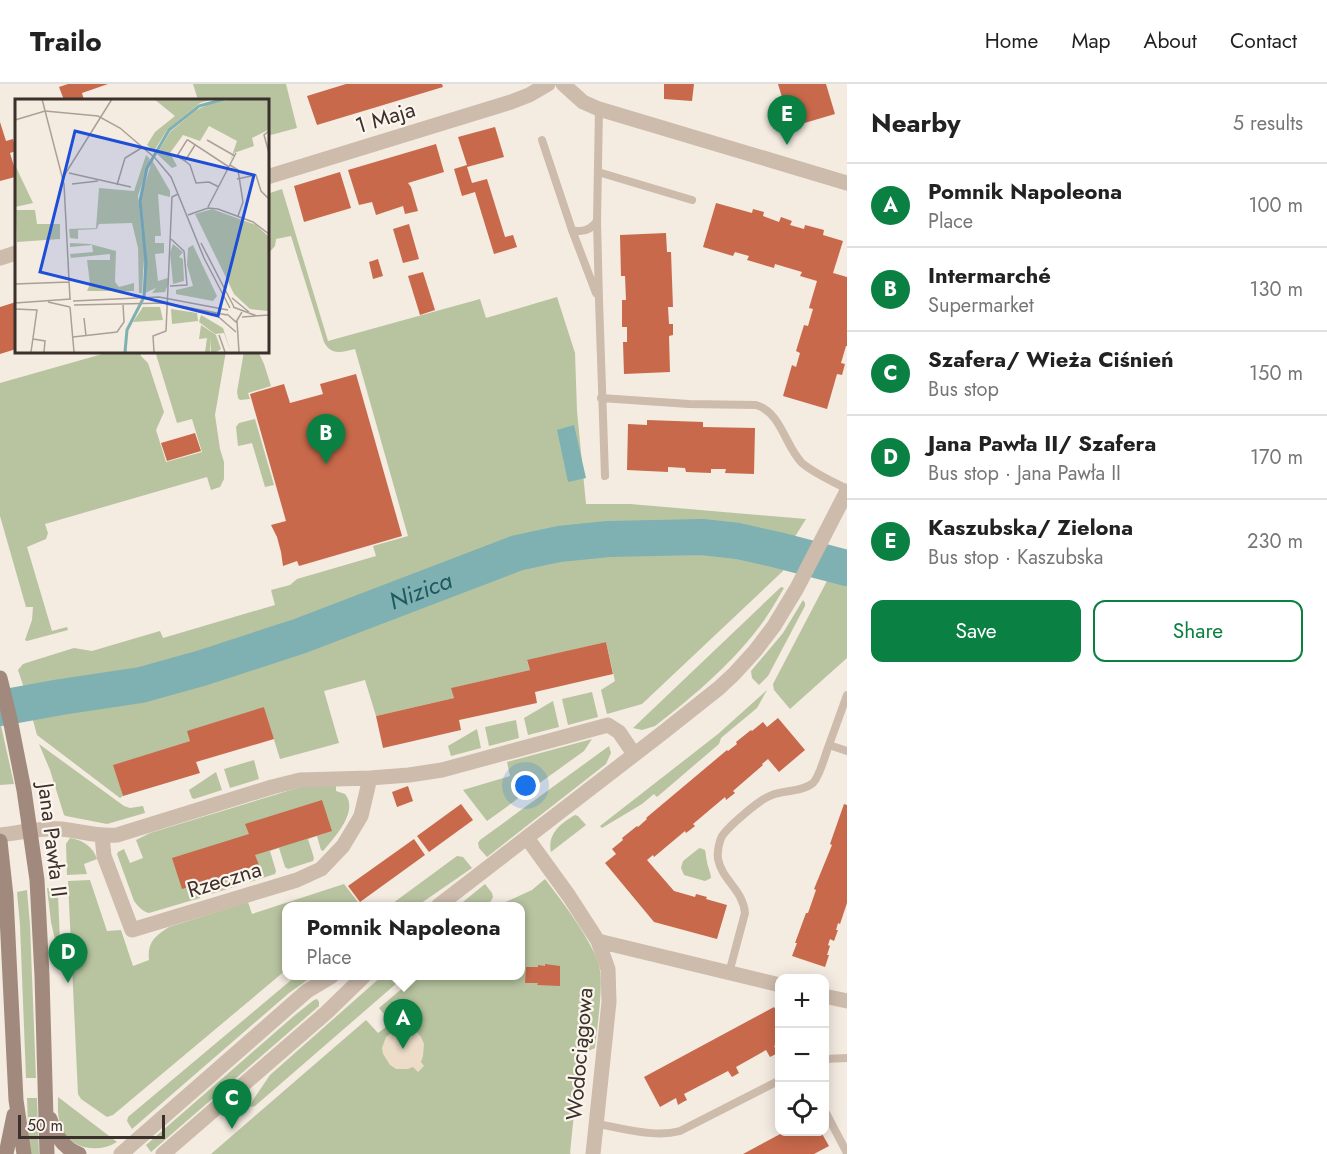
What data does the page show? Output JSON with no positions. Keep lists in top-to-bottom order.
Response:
{
  "streets": {
    "street": [
      "1 Maja",
      "Jana Pawła II",
      "Rzeczna",
      "Wodociągowa"
    ]
  },
  "water": ["Nizica"],
  "scale_bar": "50 m",
  "page": {
    "header": "Trailo",
    "nav": [
      "Home",
      "Map",
      "About",
      "Contact"
    ],
    "heading": ["Nearby", "5 results"],
    "pins": [
      "E",
      "B",
      "D",
      "A",
      "C"
    ],
    "list": [
      {
        "mark": "A",
        "name": "Pomnik Napoleona",
        "note": "Place",
        "value": "100 m"
      },
      {
        "mark": "B",
        "name": "Intermarché",
        "note": "Supermarket",
        "value": "130 m"
      },
      {
        "mark": "C",
        "name": "Szafera/ Wieża Ciśnień",
        "note": "Bus stop",
        "value": "150 m"
      },
      {
        "mark": "D",
        "name": "Jana Pawła II/ Szafera",
        "note": "Bus stop · Jana Pawła II",
        "value": "170 m"
      },
      {
        "mark": "E",
        "name": "Kaszubska/ Zielona",
        "note": "Bus stop · Kaszubska",
        "value": "230 m"
      }
    ],
    "buttons": ["Save", "Share"],
    "popup": ["Pomnik Napoleona", "Place"],
    "map_buttons": ["+", "−"],
    "scale": "50 m"
  }
}
